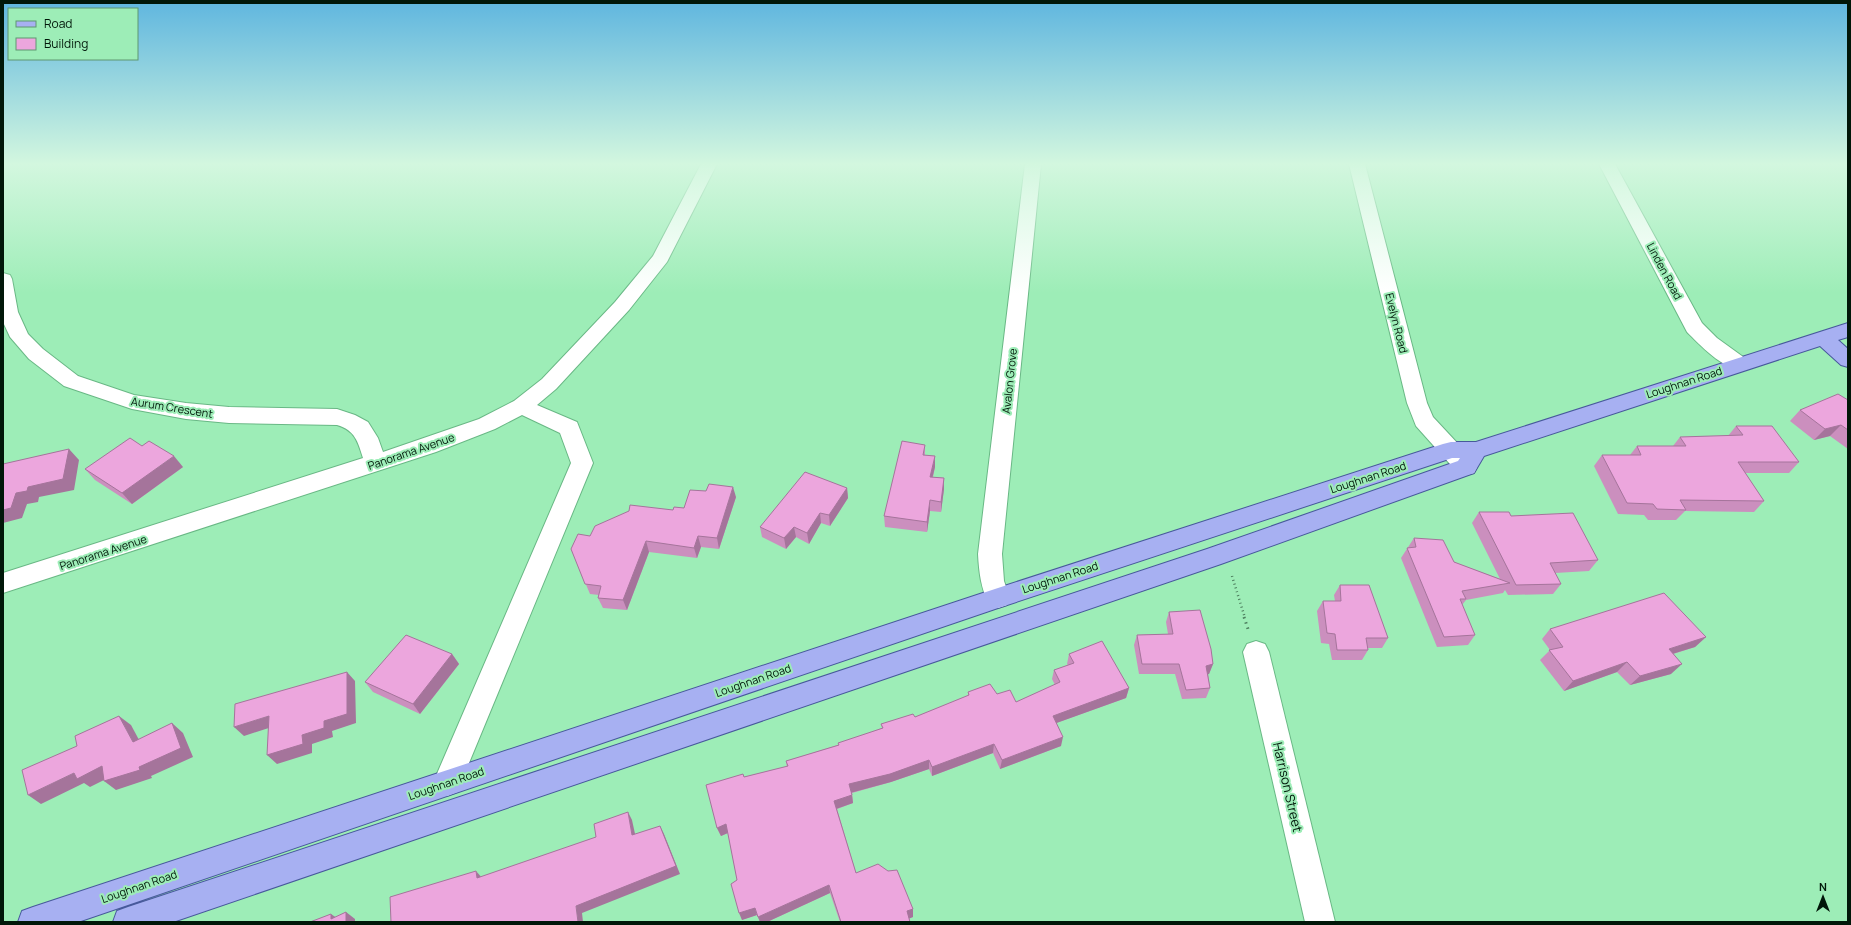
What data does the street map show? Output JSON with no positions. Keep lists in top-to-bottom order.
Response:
{
  "streets": {
    "main road": ["Loughnan Road"],
    "street": [
      "Linden Road",
      "Evelyn Road",
      "Avalon Grove",
      "Aurum Crescent",
      "Panorama Avenue",
      "Harrison Street"
    ]
  },
  "crossings": [
    ["Linden Road", "Loughnan Road"],
    ["Evelyn Road", "Loughnan Road"],
    ["Avalon Grove", "Loughnan Road"],
    ["Aurum Crescent", "Panorama Avenue"]
  ],
  "legend": ["Road", "Building"],
  "north": "top"
}
